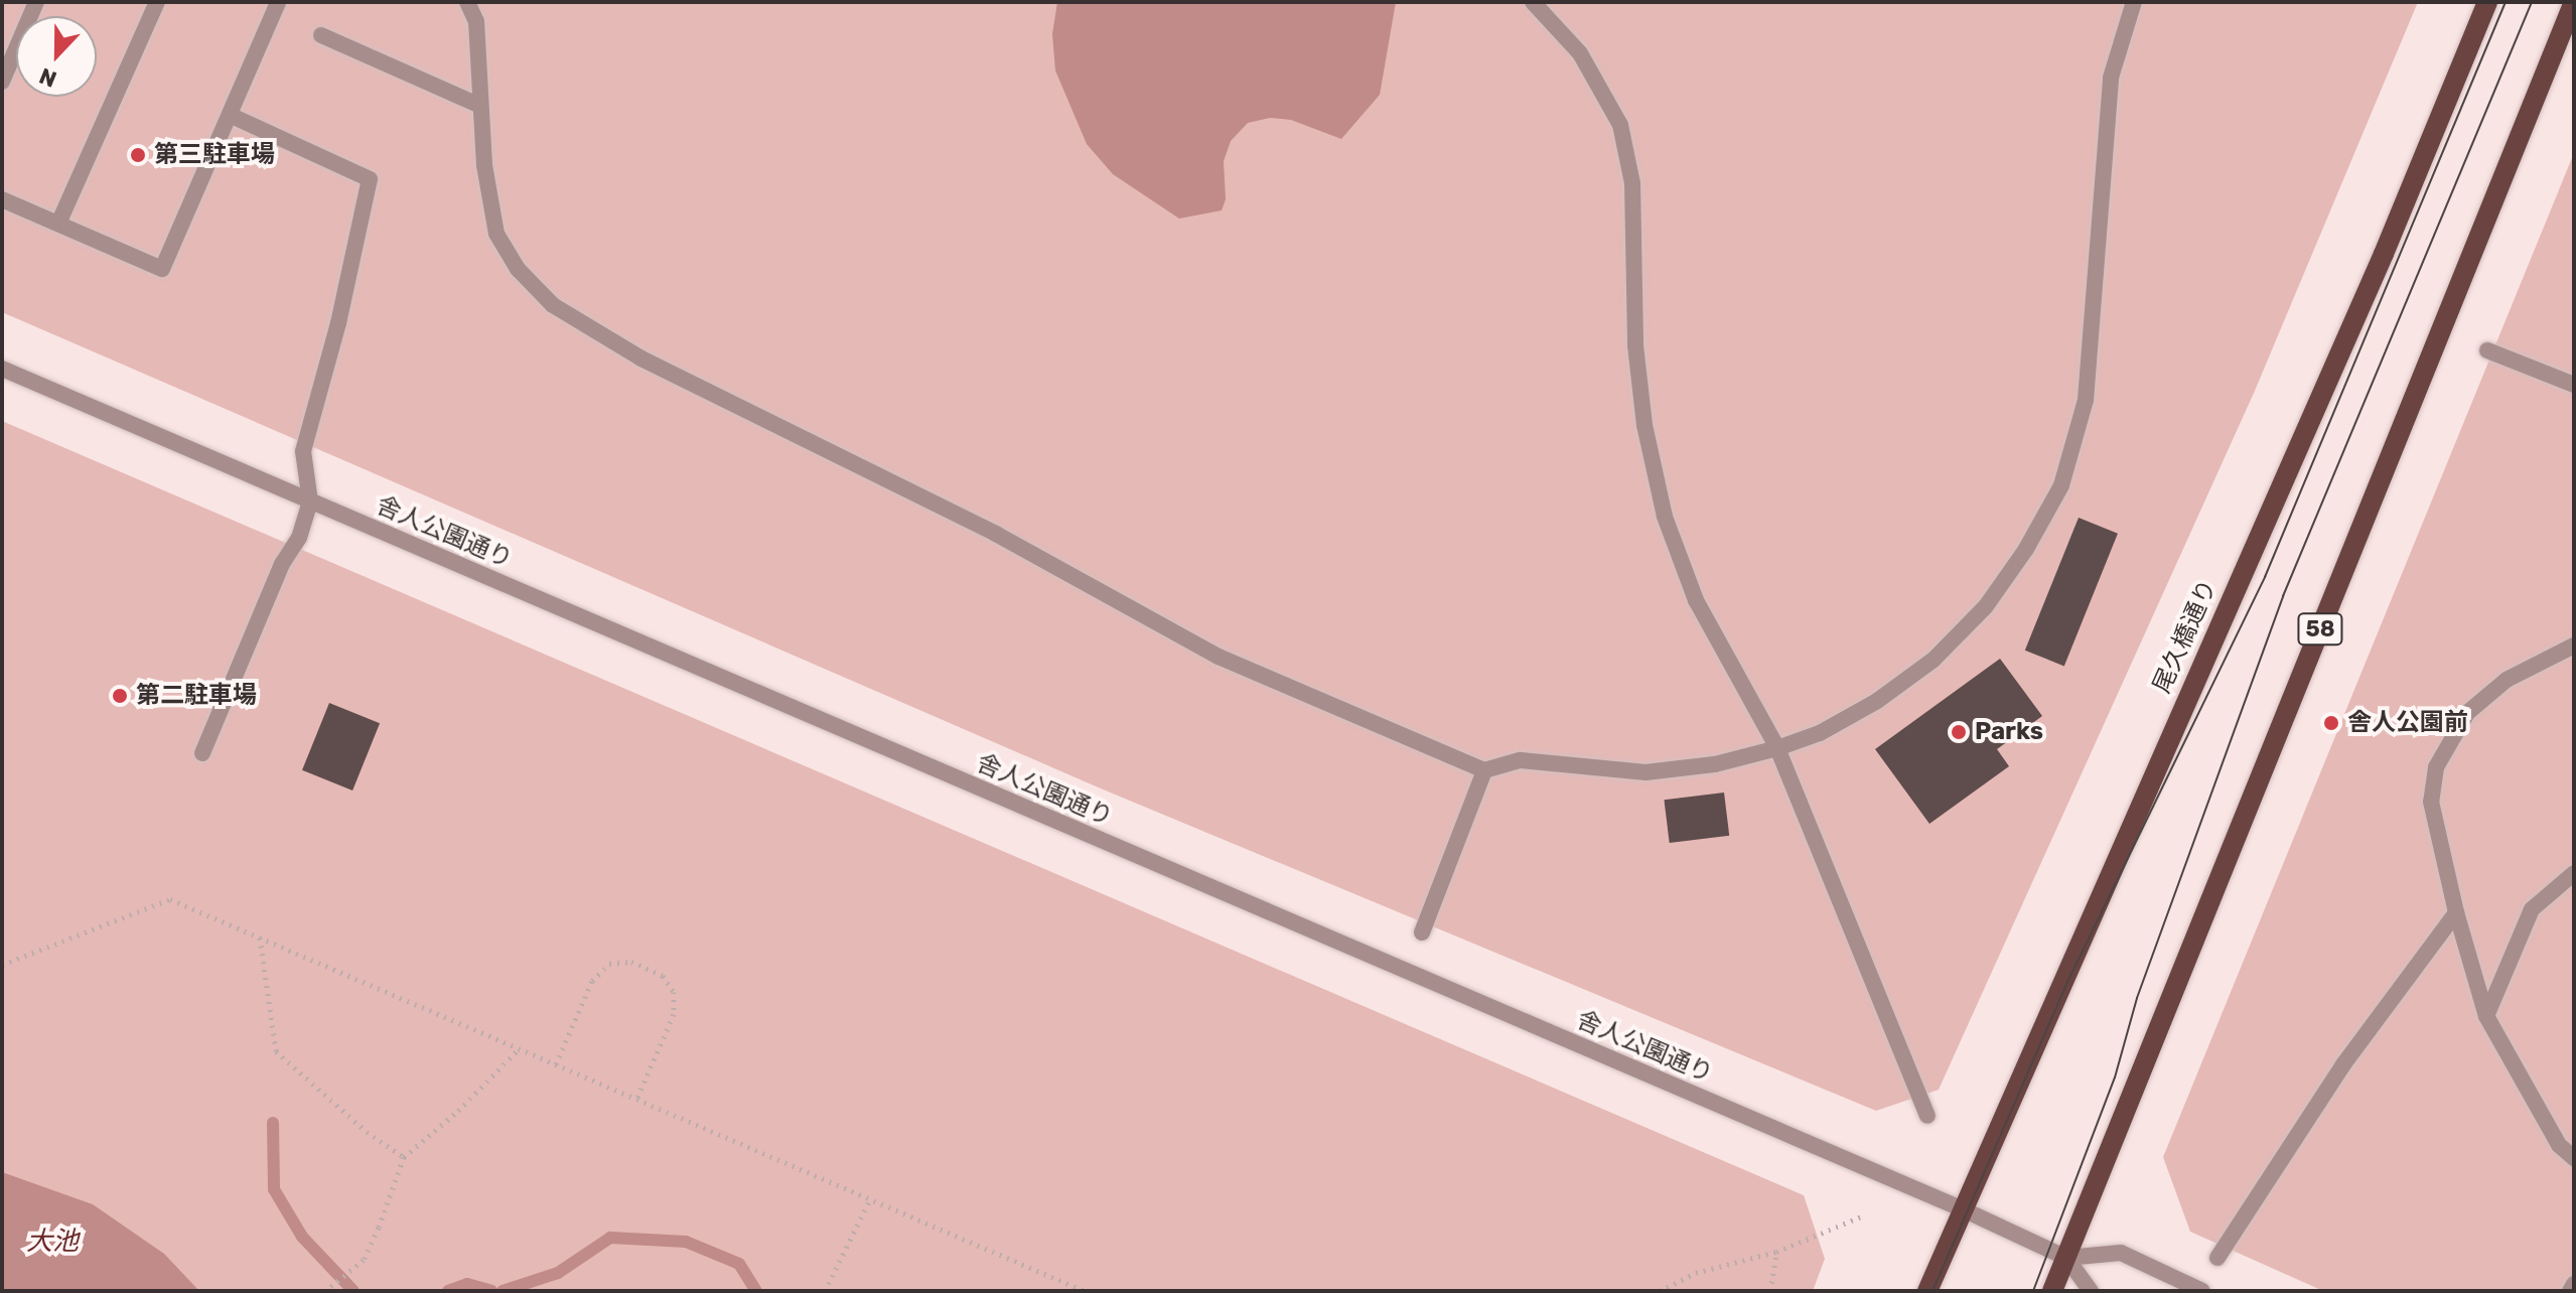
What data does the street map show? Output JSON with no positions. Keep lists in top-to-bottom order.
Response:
{
  "streets": {
    "main road": ["58", "尾久橋通り"],
    "street": ["舎人公園通り"]
  },
  "crossings": [
    ["舎人公園通り", "58"],
    ["舎人公園通り", "尾久橋通り"]
  ],
  "water": ["大池"],
  "places": [
    "第三駐車場",
    "第二駐車場",
    "舎人公園前",
    "Parks"
  ],
  "north": "bottom"
}
